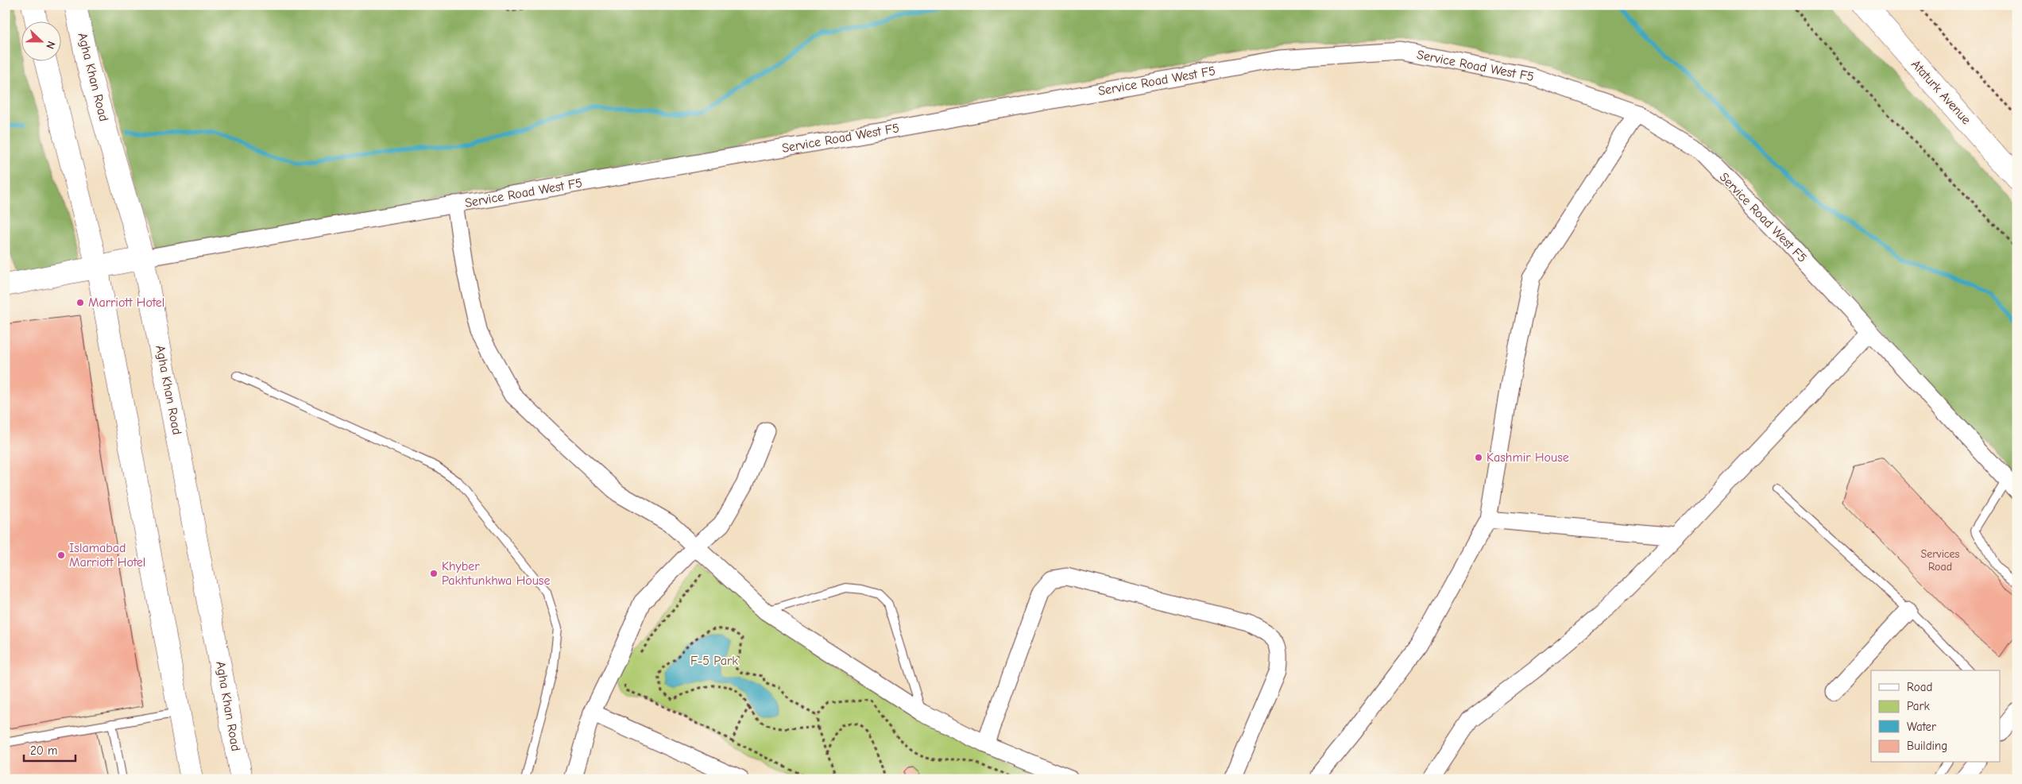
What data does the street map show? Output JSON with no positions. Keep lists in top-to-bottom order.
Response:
{
  "streets": {
    "street": ["Service Road West F5", "Agha Khan Road", "Ataturk Avenue"]
  },
  "crossings": [
    ["Service Road West F5", "Agha Khan Road"]
  ],
  "parks": ["F-5 Park"],
  "places": [
    "Marriott Hotel",
    "Kashmir House",
    "Islamabad Marriott Hotel",
    "Khyber Pakhtunkhwa House"
  ],
  "house_numbers": ["Services Road"],
  "legend": [
    "Road",
    "Park",
    "Water",
    "Building"
  ],
  "scale_bar": "20 m",
  "north": "right"
}
